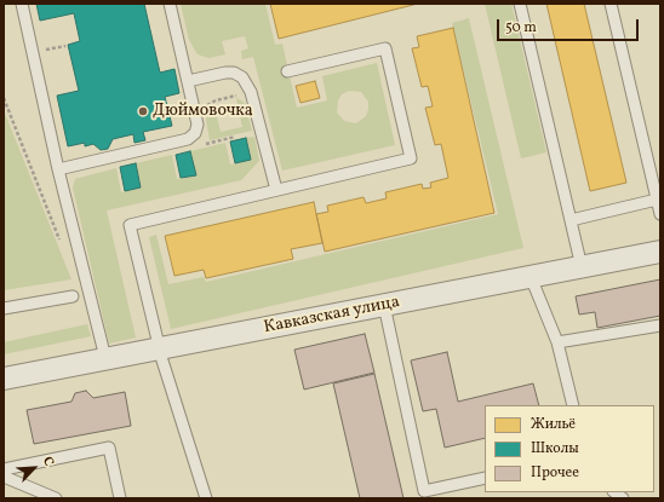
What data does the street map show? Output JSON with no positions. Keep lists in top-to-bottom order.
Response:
{
  "streets": {
    "street": ["Кавказская улица"]
  },
  "places": ["Дюймовочка"],
  "legend": ["Жильё", "Школы", "Прочее"],
  "scale_bar": "50 m",
  "north": "top right"
}
